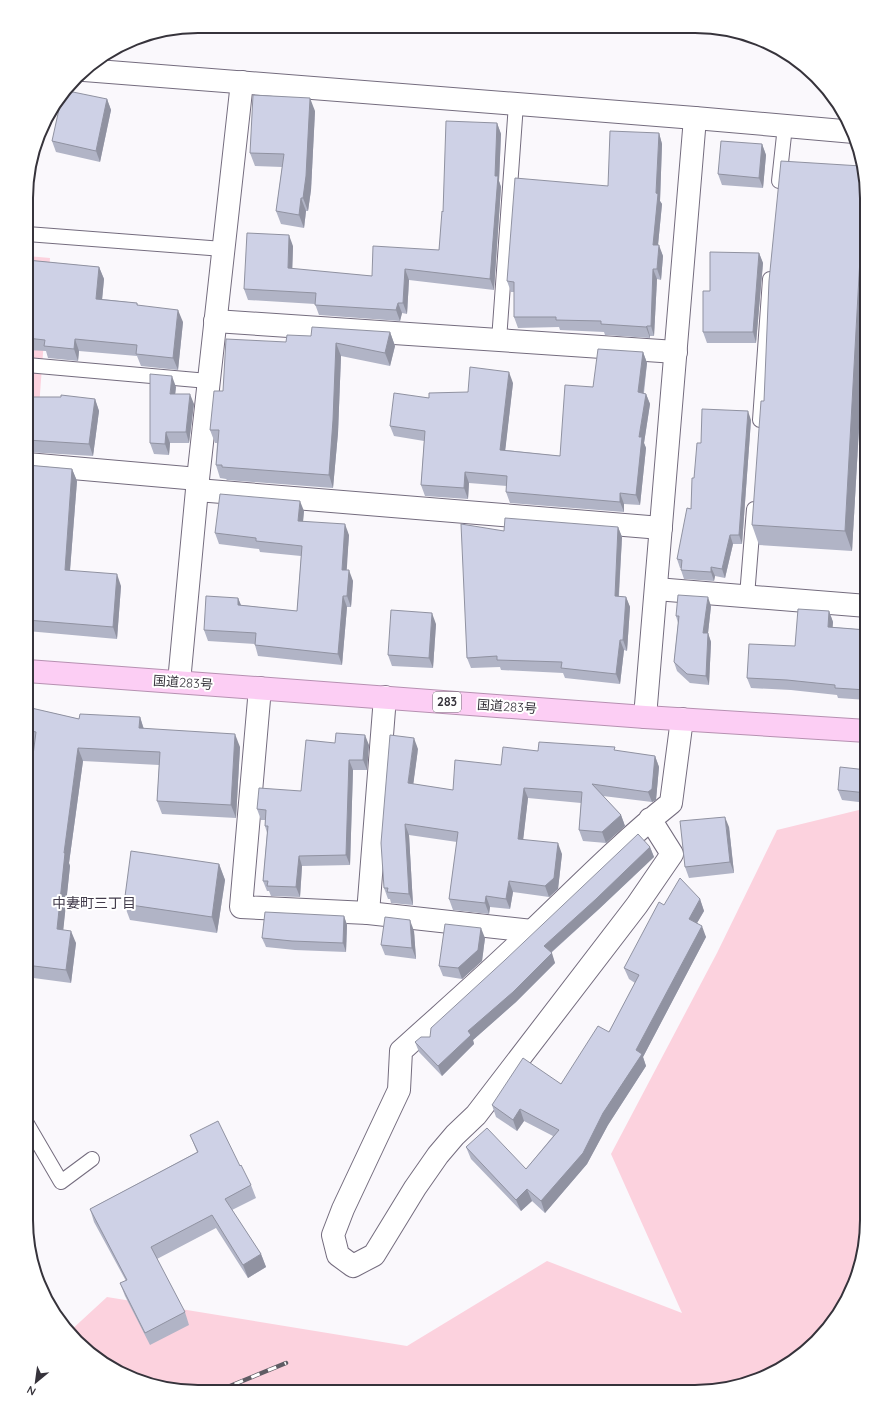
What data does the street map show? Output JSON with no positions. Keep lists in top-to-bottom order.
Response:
{
  "streets": {
    "highway": ["国道283号", "283"]
  },
  "districts": ["中妻町三丁目"],
  "north": "bottom left"
}
